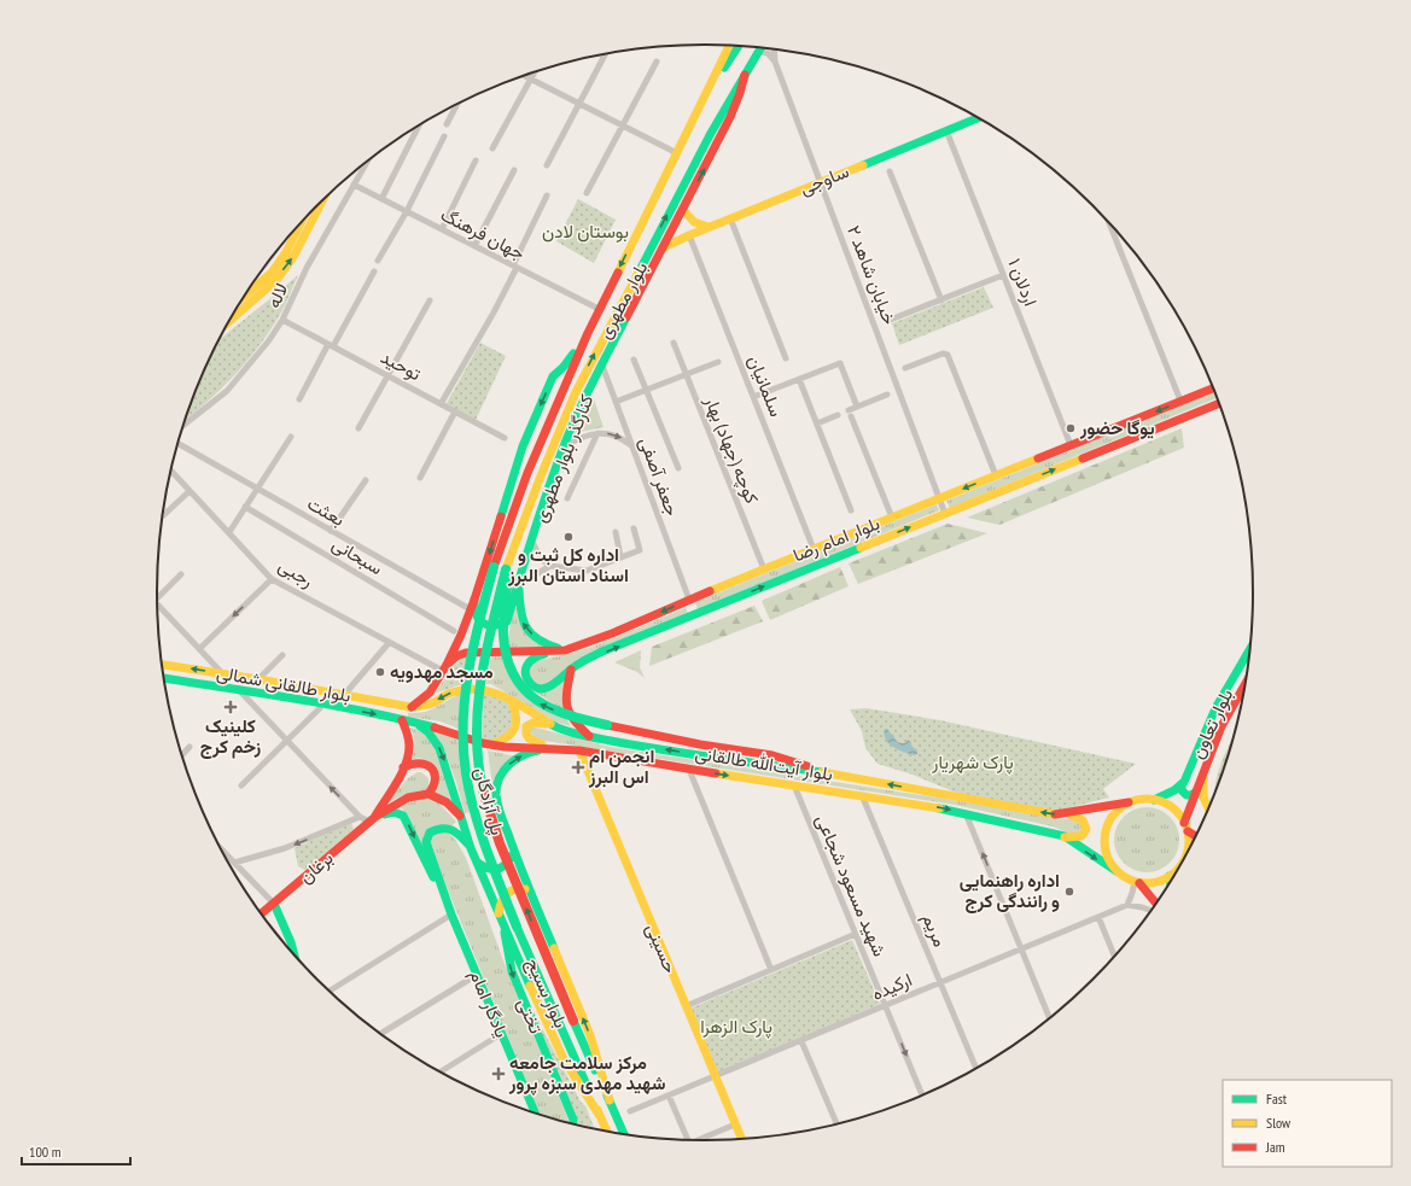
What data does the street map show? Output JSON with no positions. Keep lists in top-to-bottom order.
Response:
{
  "streets": {
    "main road": [
      "ساوجی",
      "بلوار مطهری",
      "کنارگذر بلوار مطهری",
      "بلوار امام رضا",
      "بلوار طالقانی شمالی",
      "بلوار تعاون",
      "بلوار آیت‌الله طالقانی",
      "پل آزادگان",
      "برغان",
      "حسینی",
      "بلوار بسیج",
      "یادگار امام",
      "تختی"
    ],
    "street": [
      "جهان فرهنگ",
      "خیابان شاهد ۲",
      "اردلان ۱",
      "لاله",
      "توحید",
      "سلمانیان",
      "کوچه (جهاد) بهار",
      "جعفر آصفی",
      "بعثت",
      "سبحانی",
      "رجبی",
      "شهید مسعود شجاعی",
      "مریم",
      "ارکیده"
    ]
  },
  "crossings": [
    ["ساوجی", "خیابان شاهد ۲"],
    ["ساوجی", "اردلان ۱"],
    ["ساوجی", "سلمانیان"],
    ["ساوجی", "کنارگذر بلوار مطهری"],
    ["جهان فرهنگ", "لاله"],
    ["جهان فرهنگ", "بلوار مطهری"],
    ["خیابان شاهد ۲", "بلوار امام رضا"],
    ["اردلان ۱", "بلوار امام رضا"],
    ["لاله", "توحید"],
    ["بلوار مطهری", "کنارگذر بلوار مطهری"],
    ["بلوار مطهری", "پل آزادگان"],
    ["سلمانیان", "بلوار امام رضا"],
    ["کوچه (جهاد) بهار", "بلوار امام رضا"],
    ["کنارگذر بلوار مطهری", "جعفر آصفی"],
    ["جعفر آصفی", "بلوار امام رضا"],
    ["بلوار امام رضا", "رجبی"],
    ["بلوار طالقانی شمالی", "بلوار آیت‌الله طالقانی"],
    ["بلوار طالقانی شمالی", "برغان"],
    ["بلوار تعاون", "بلوار آیت‌الله طالقانی"],
    ["بلوار آیت‌الله طالقانی", "برغان"],
    ["بلوار آیت‌الله طالقانی", "شهید مسعود شجاعی"],
    ["بلوار آیت‌الله طالقانی", "مریم"],
    ["بلوار آیت‌الله طالقانی", "حسینی"],
    ["پل آزادگان", "بلوار بسیج"],
    ["شهید مسعود شجاعی", "ارکیده"],
    ["مریم", "ارکیده"],
    ["حسینی", "ارکیده"]
  ],
  "parks": ["بوستان لادن", "پارک شهریار", "پارک الزهرا"],
  "places": {
    "other": [
      "یوگا حضور",
      "اداره کل ثبت و اسناد استان البرز",
      "مسجد مهدویه",
      "اداره راهنمایی و رانندگی کرج"
    ],
    "health": ["کلینیک زخم کرج", "انجمن ام اس البرز", "مرکز سلامت جامعه شهید مهدی سبزه پرور"]
  },
  "legend": ["Fast", "Slow", "Jam"],
  "scale_bar": "100 m"
}
